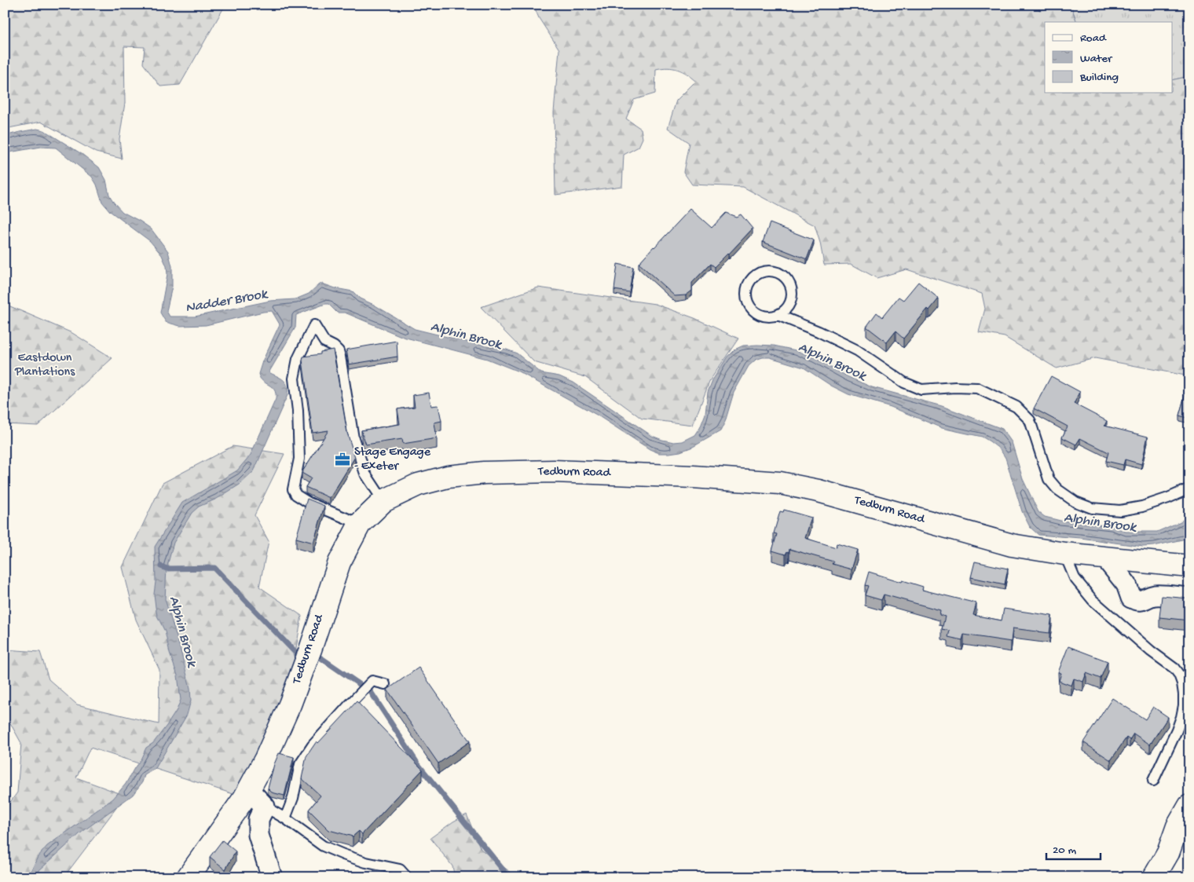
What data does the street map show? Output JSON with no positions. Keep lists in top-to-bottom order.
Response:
{
  "streets": {
    "street": ["Tedburn Road"]
  },
  "water": ["Nadder Brook", "Alphin Brook"],
  "parks": ["Eastdown Plantations"],
  "places": {
    "office": ["Stage Engage - Exeter"]
  },
  "legend": ["Road", "Water", "Building"],
  "scale_bar": "20 m"
}
